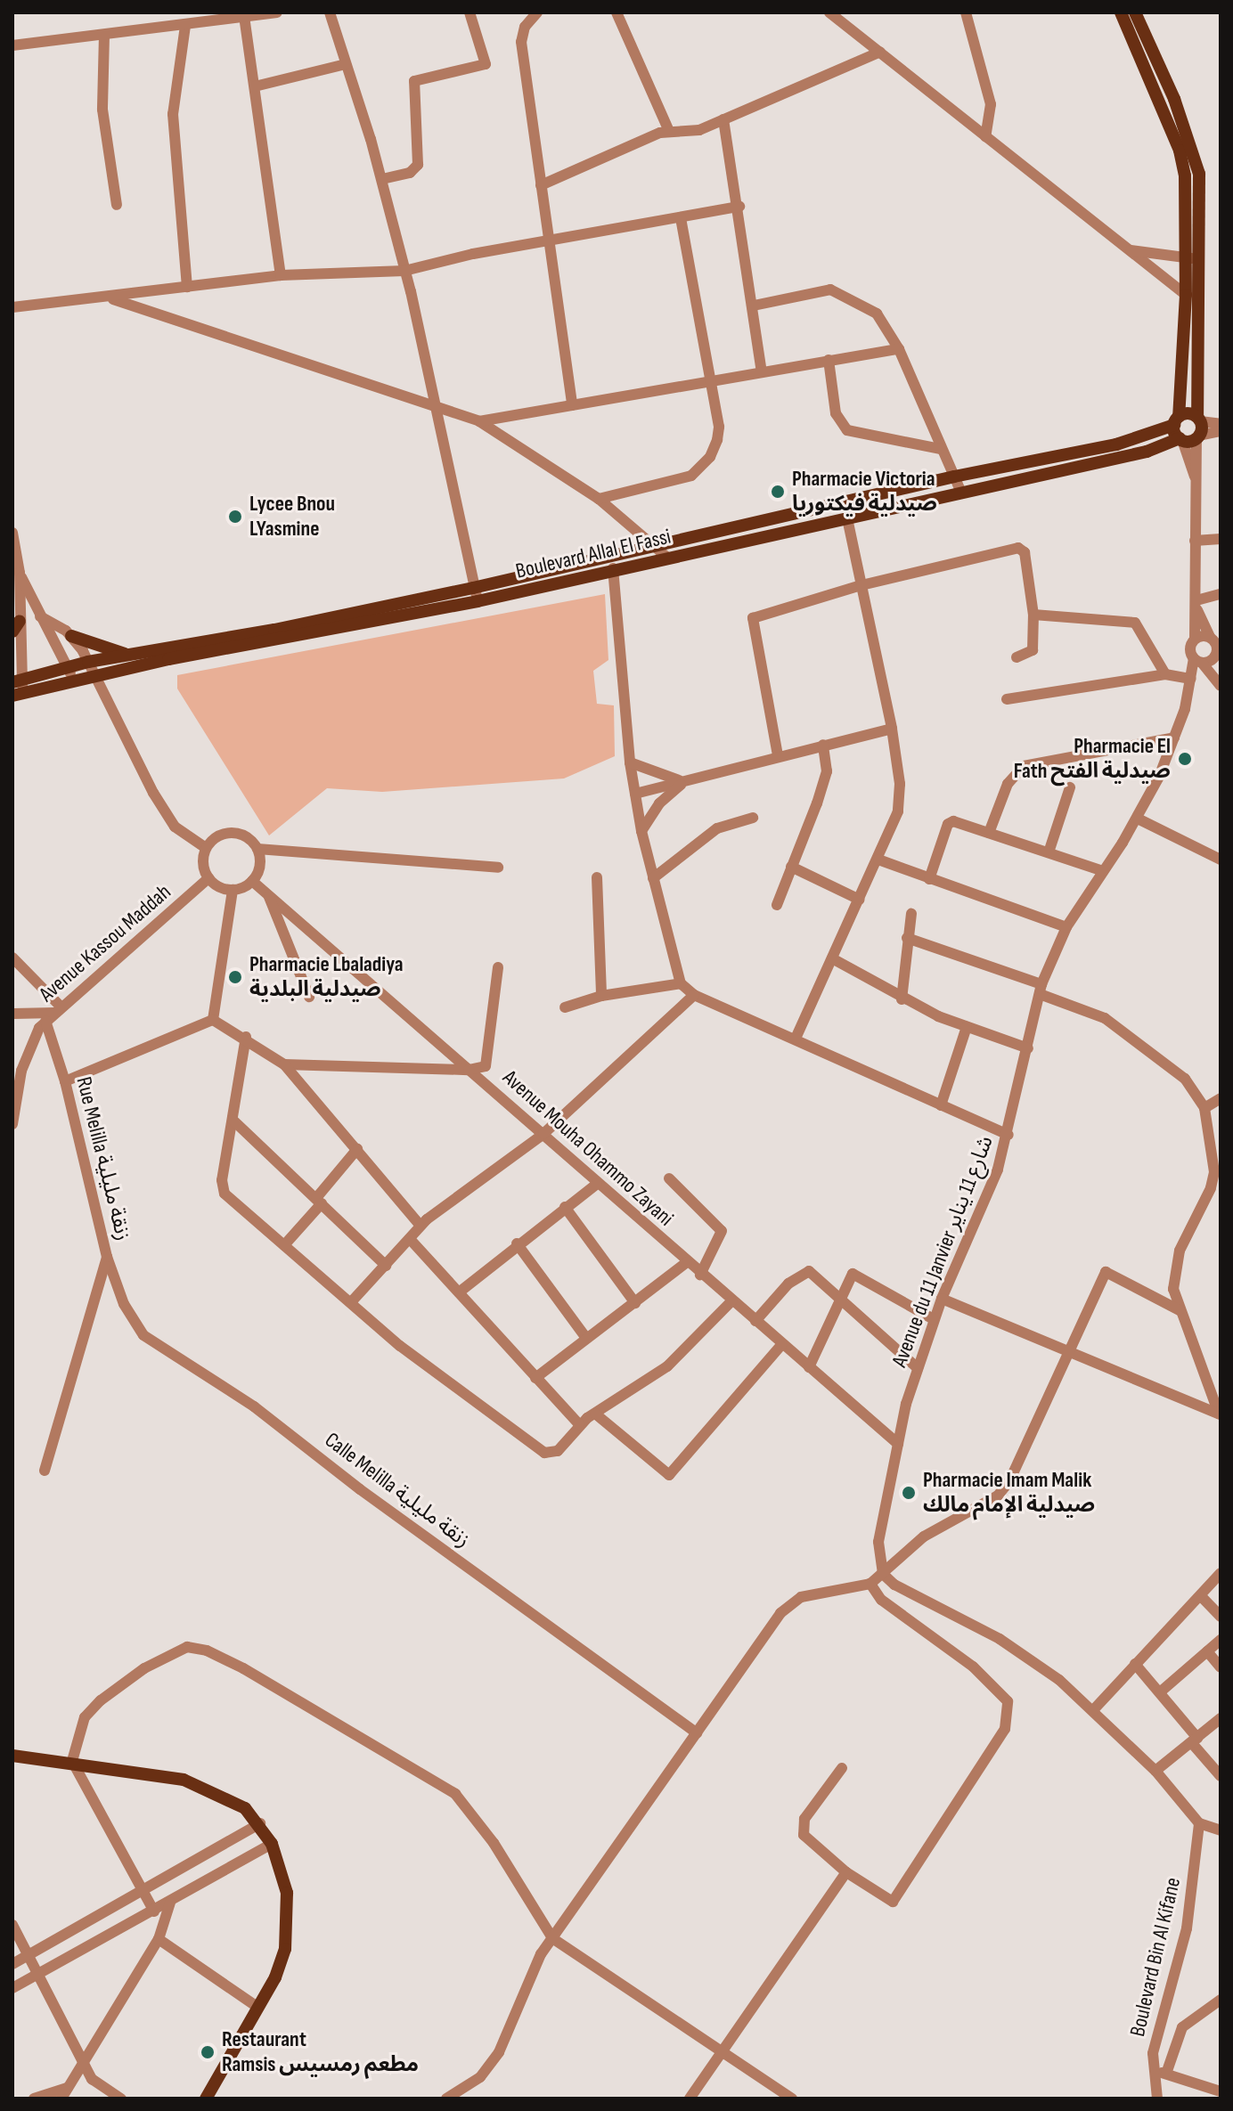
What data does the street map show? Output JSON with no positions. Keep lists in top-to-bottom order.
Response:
{
  "streets": {
    "main road": ["Boulevard Allal El Fassi"],
    "street": [
      "Avenue Kassou Maddah",
      "Avenue Mouha Ohammo Zayani",
      "Rue Melilla زنقة مليلية",
      "Avenue du 11 Janvier شارع 11 يناير",
      "Calle Melilla زنقة مليلية",
      "Boulevard Bin Al Kifane"
    ]
  },
  "crossings": [
    ["Avenue Kassou Maddah", "Avenue Mouha Ohammo Zayani"],
    ["Avenue Kassou Maddah", "Rue Melilla زنقة مليلية"],
    ["Avenue Mouha Ohammo Zayani", "Avenue du 11 Janvier شارع 11 يناير"],
    ["Rue Melilla زنقة مليلية", "Calle Melilla زنقة مليلية"]
  ],
  "places": [
    "Pharmacie Victoria صيدلية فيكتوريا",
    "Lycee Bnou LYasmine",
    "Pharmacie El Fath صيدلية الفتح",
    "Pharmacie Lbaladiya صيدلية البلدية",
    "Pharmacie Imam Malik صيدلية الإمام مالك",
    "Restaurant Ramsis مطعم رمسيس"
  ]
}
